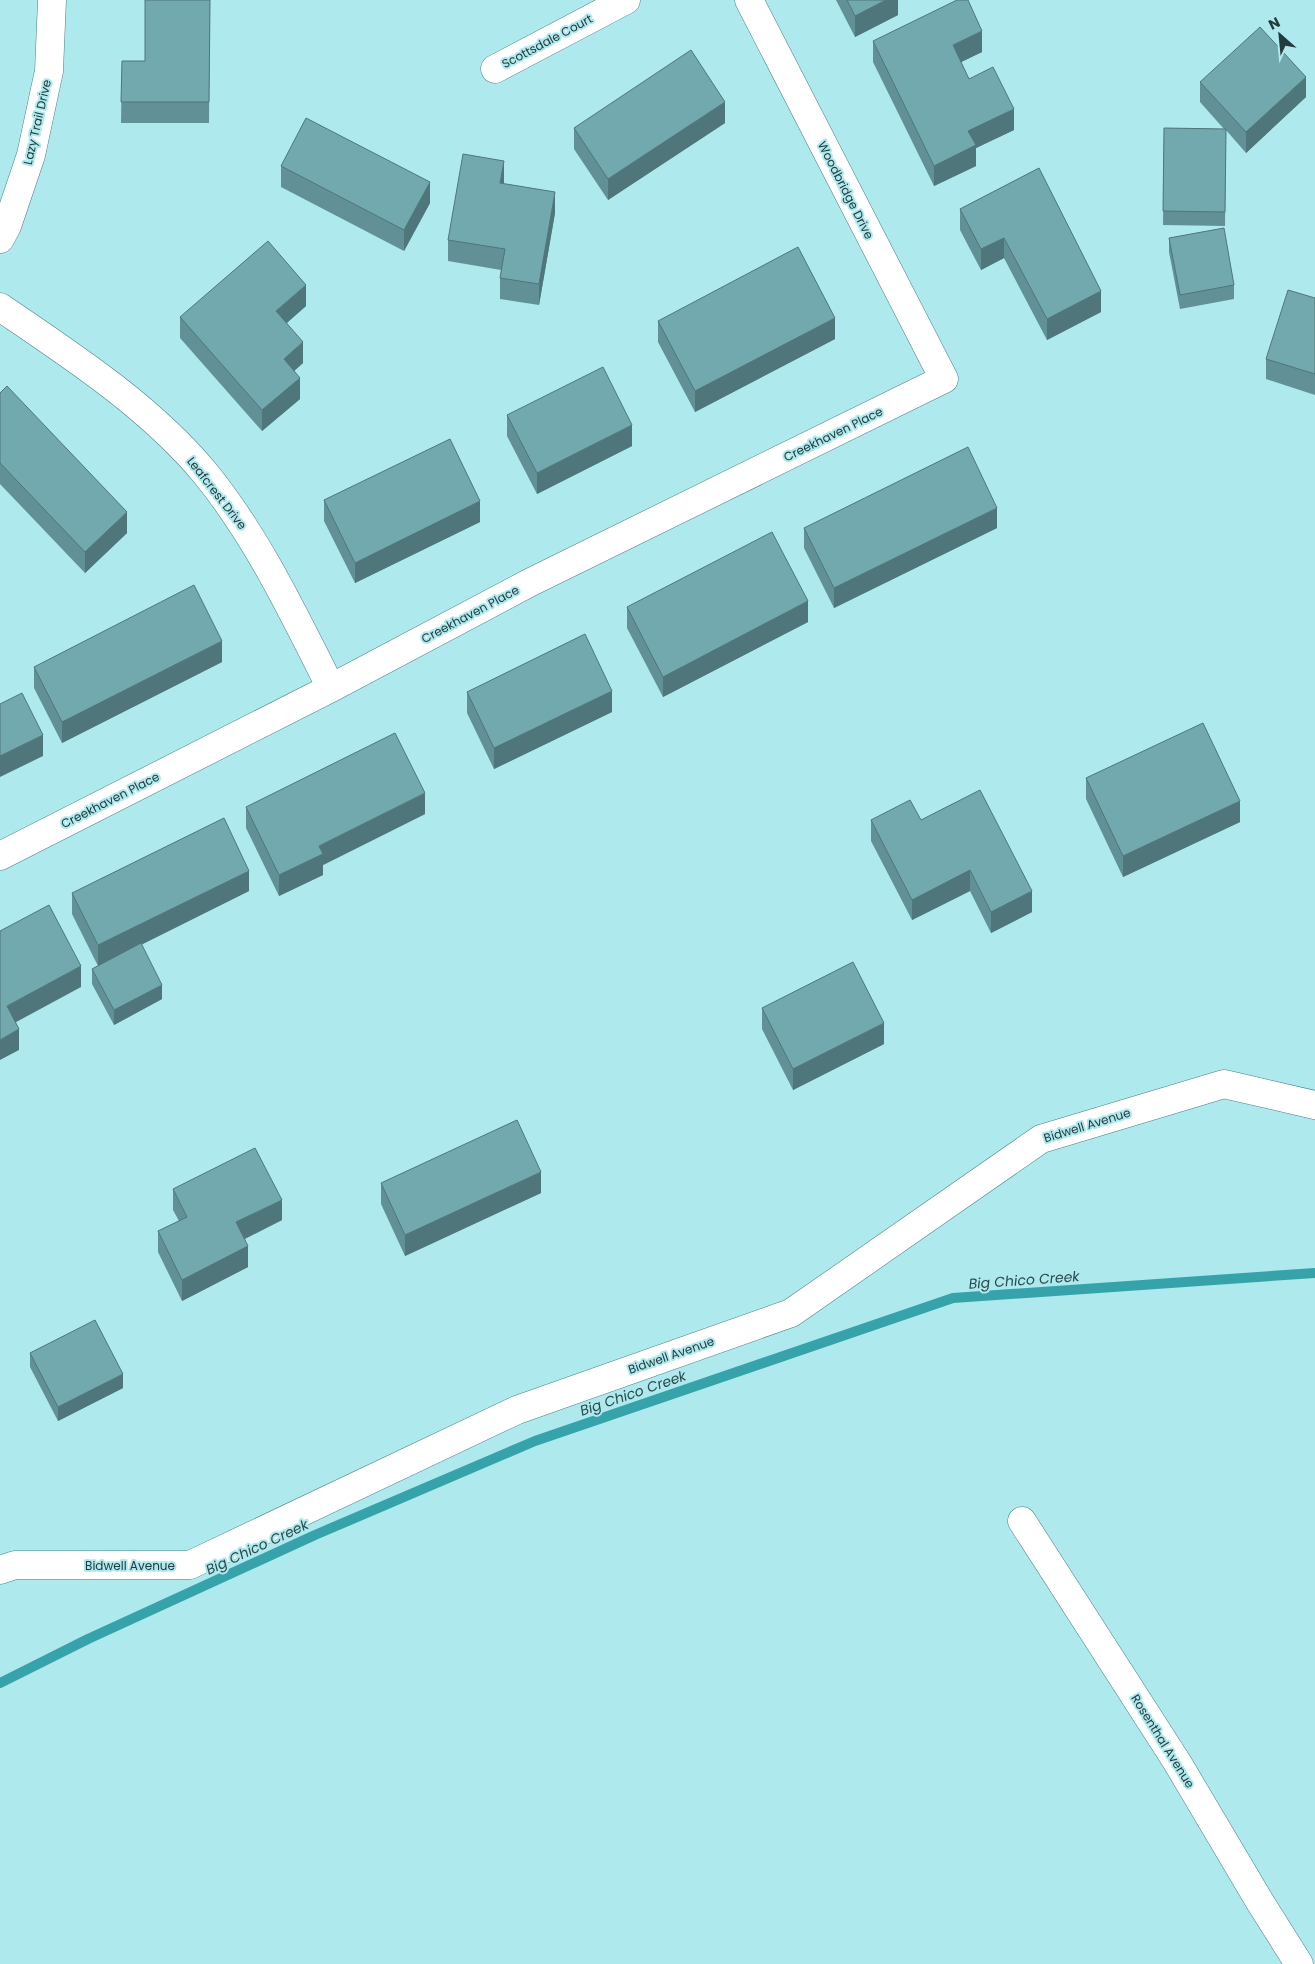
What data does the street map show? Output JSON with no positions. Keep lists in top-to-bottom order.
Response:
{
  "streets": {
    "street": [
      "Scottsdale Court",
      "Lazy Trail Drive",
      "Woodbridge Drive",
      "Creekhaven Place",
      "Leafcrest Drive",
      "Bidwell Avenue",
      "Rosenthal Avenue"
    ]
  },
  "crossings": [
    ["Woodbridge Drive", "Creekhaven Place"],
    ["Creekhaven Place", "Leafcrest Drive"]
  ],
  "water": ["Big Chico Creek"],
  "north": "top left"
}
